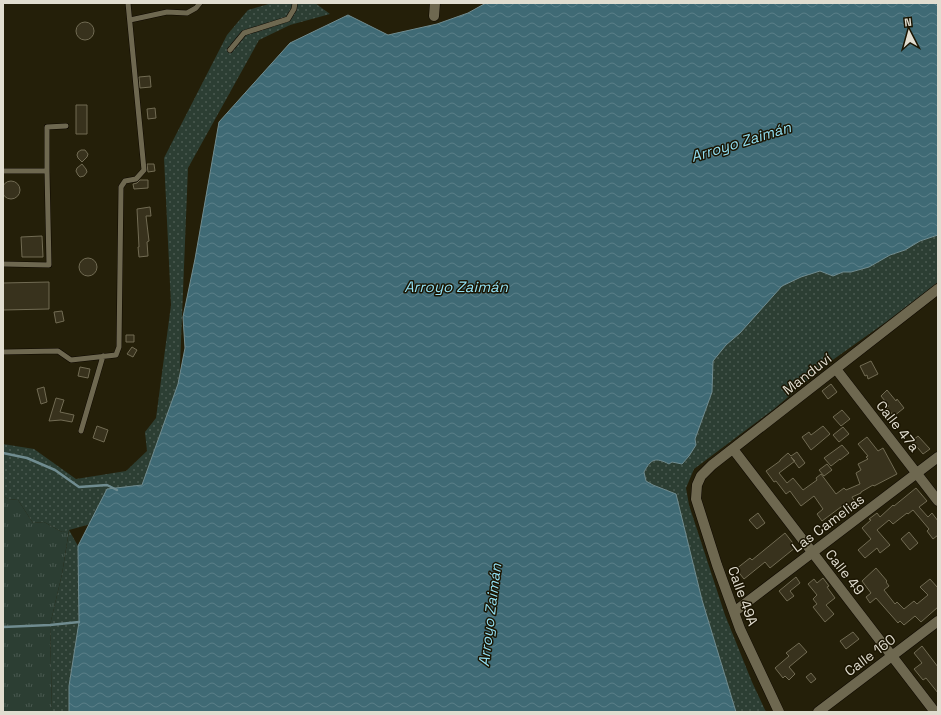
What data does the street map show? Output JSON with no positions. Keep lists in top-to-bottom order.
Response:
{
  "streets": {
    "street": [
      "Manduví",
      "Calle 47a",
      "Las Camelias",
      "Calle 49",
      "Calle 49A",
      "Calle 160"
    ]
  },
  "crossings": [
    ["Manduví", "Calle 47a"],
    ["Manduví", "Calle 49"],
    ["Manduví", "Calle 49A"],
    ["Calle 47a", "Las Camelias"],
    ["Las Camelias", "Calle 49"],
    ["Las Camelias", "Calle 49A"],
    ["Calle 49", "Calle 160"]
  ],
  "water": ["Arroyo Zaimán"],
  "north": "top"
}
